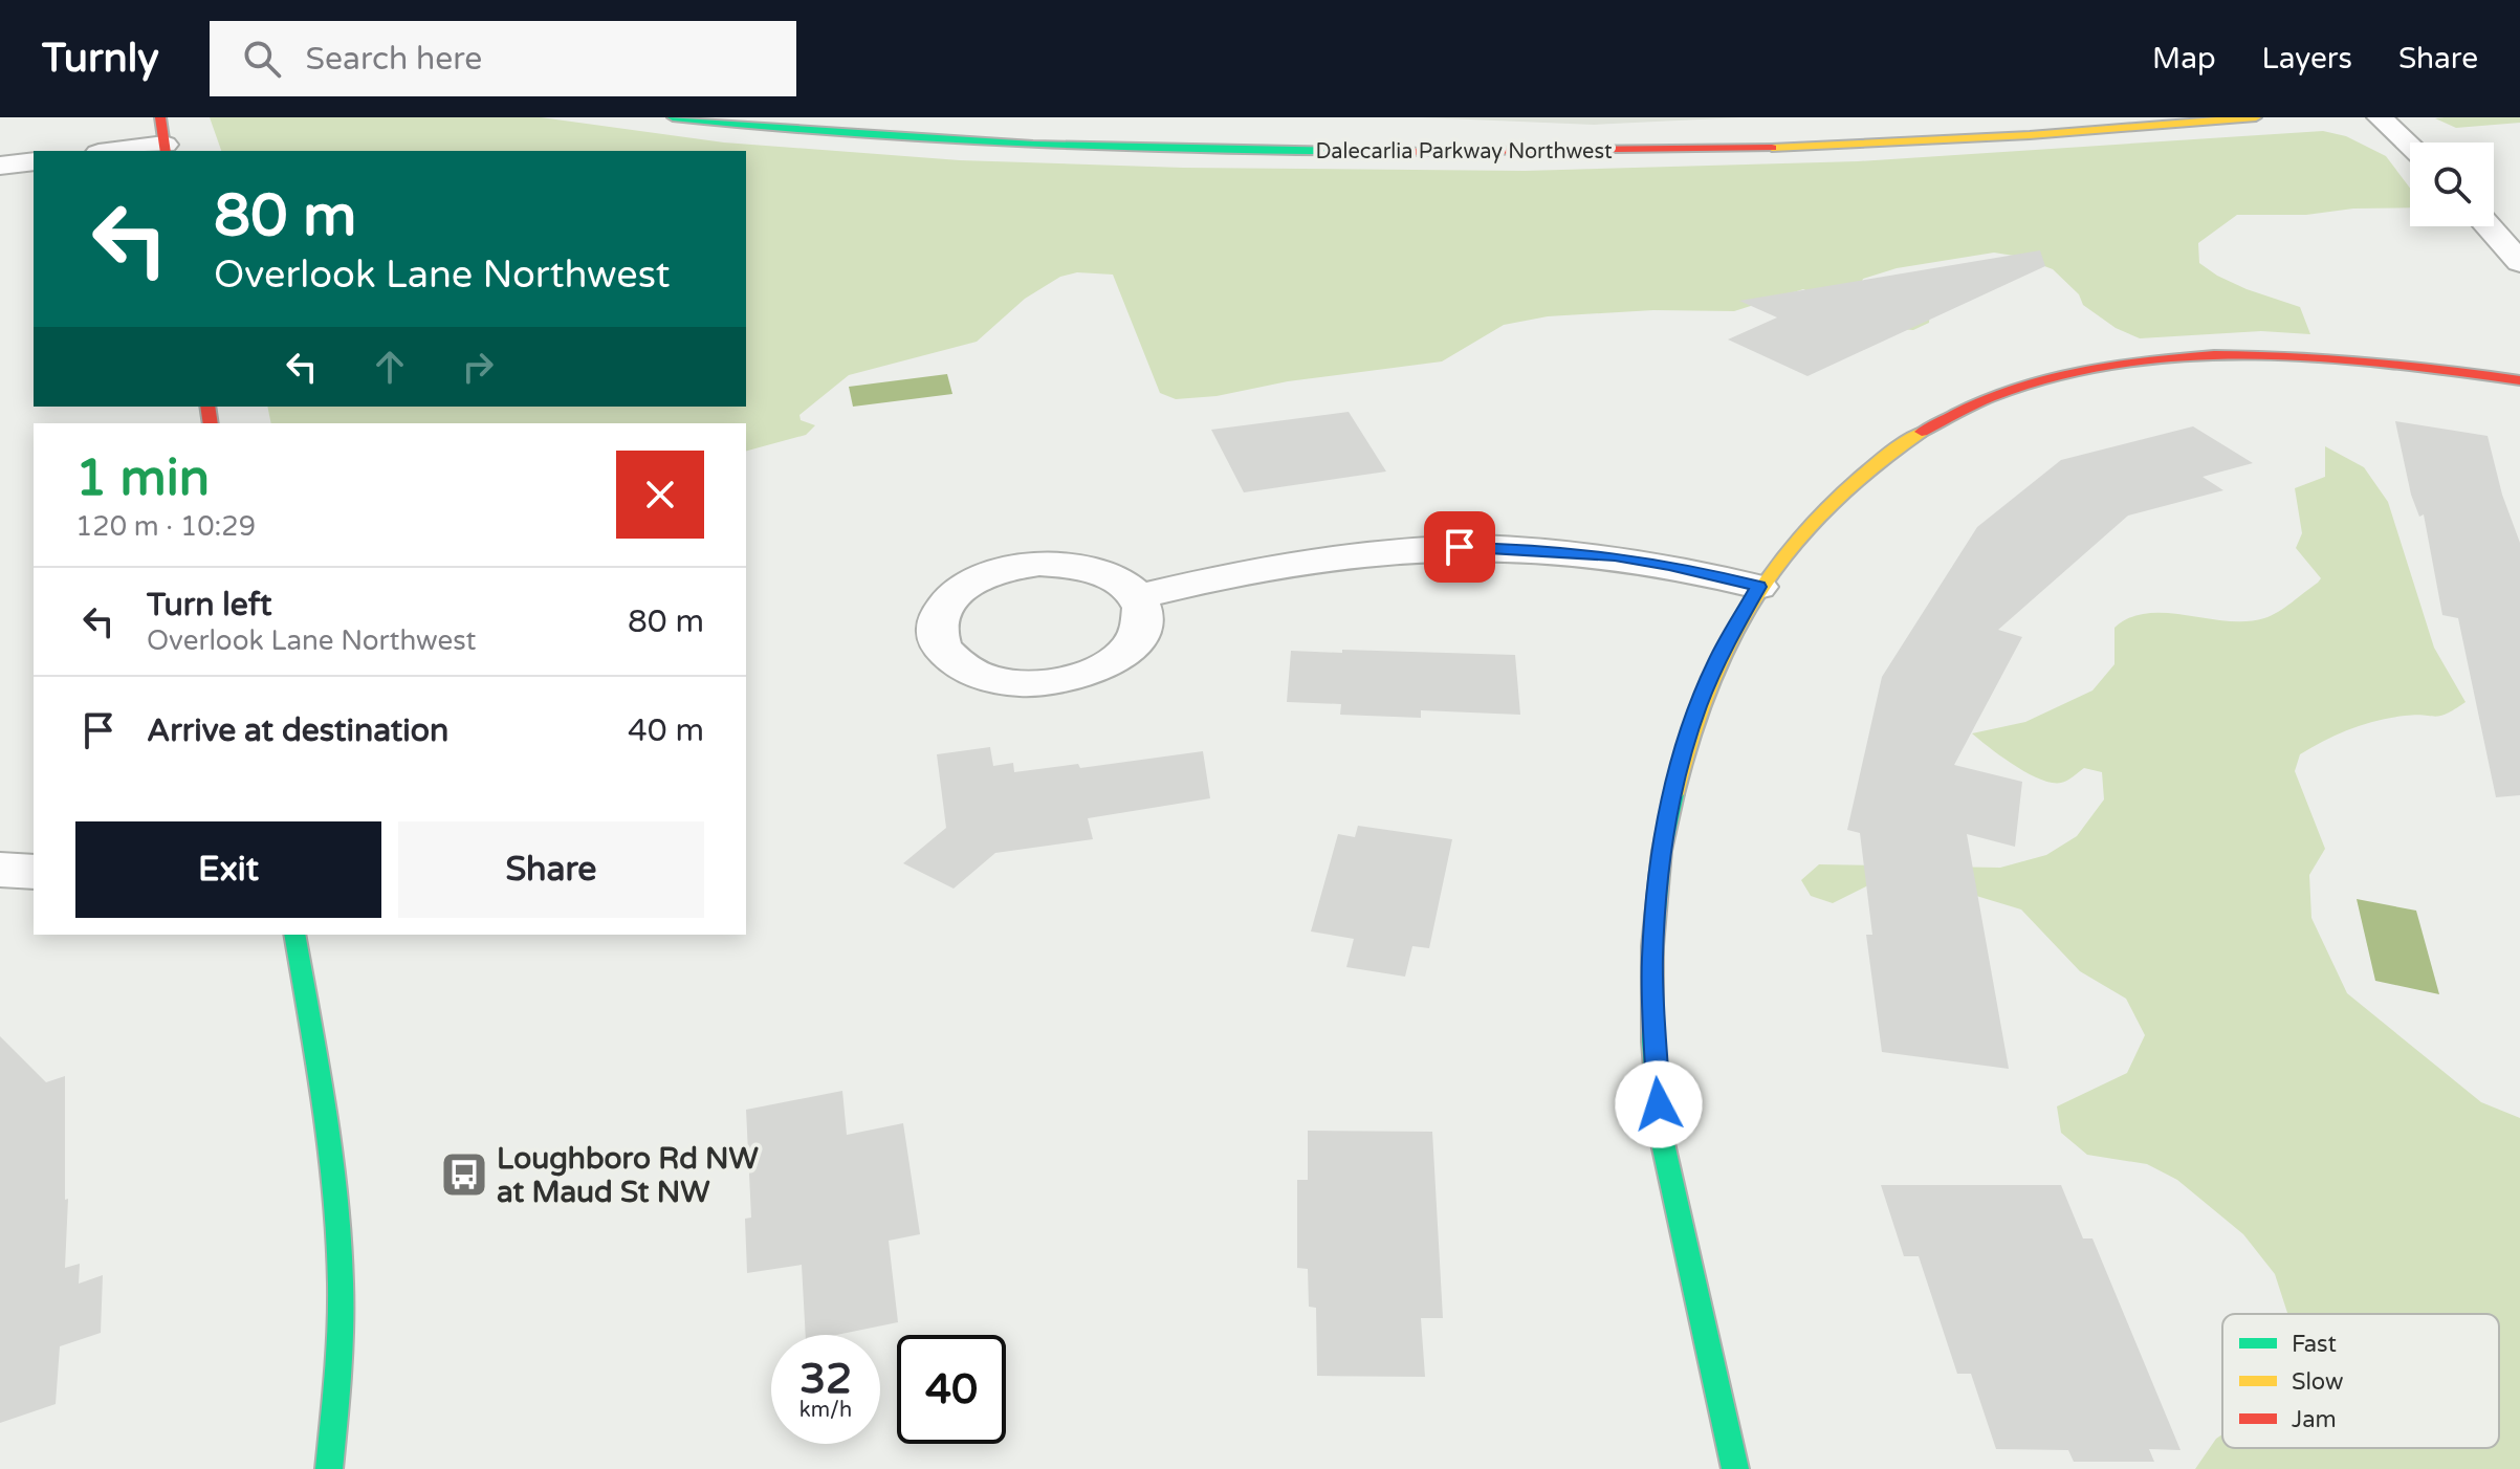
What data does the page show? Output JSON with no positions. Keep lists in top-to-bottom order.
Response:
{
  "streets": {
    "main road": ["Dalecarlia Parkway Northwest"]
  },
  "places": {
    "bus stop": ["Loughboro Rd NW at Maud St NW"]
  },
  "legend": ["Fast", "Slow", "Jam"],
  "page": {
    "header": "Turnly",
    "search": "Search here",
    "nav": ["Map", "Layers", "Share"],
    "turn": ["80 m", "Overlook Lane Northwest"],
    "heading": ["1 min", "120 m · 10:29"],
    "list": [
      {
        "name": "Turn left",
        "note": "Overlook Lane Northwest",
        "value": "80 m"
      },
      {
        "name": "Arrive at destination",
        "value": "40 m"
      }
    ],
    "buttons": ["Exit", "Share"],
    "speed": "32 km/h",
    "limit": "40"
  }
}
